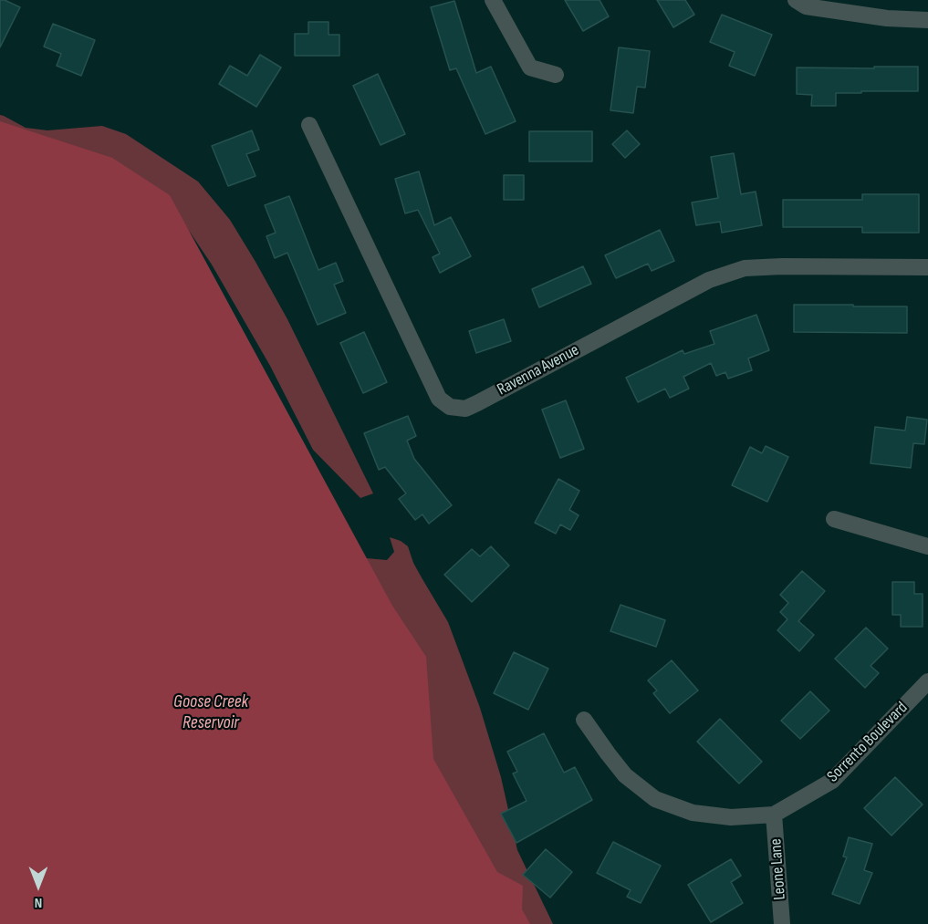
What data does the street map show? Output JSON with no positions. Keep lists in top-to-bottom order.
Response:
{
  "streets": {
    "street": ["Ravenna Avenue", "Sorrento Boulevard", "Leone Lane"]
  },
  "crossings": [
    ["Sorrento Boulevard", "Leone Lane"]
  ],
  "water": ["Goose Creek Reservoir"],
  "north": "bottom"
}
